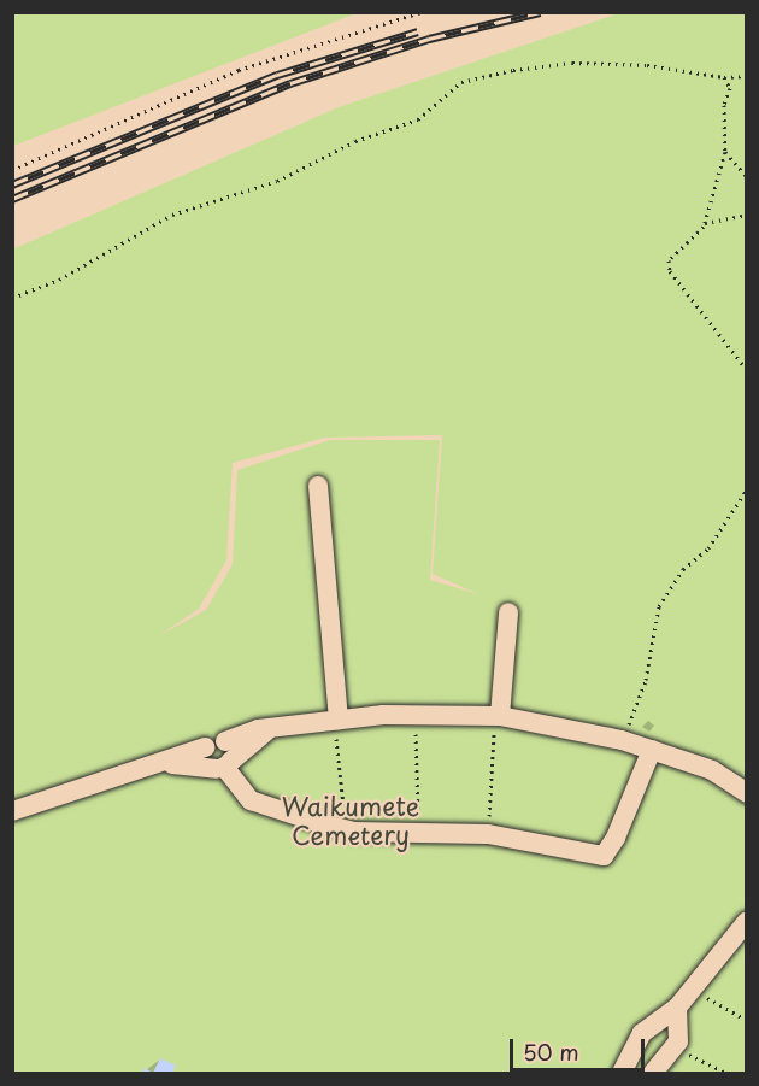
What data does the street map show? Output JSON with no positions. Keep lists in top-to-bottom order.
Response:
{
  "parks": ["Waikumete Cemetery"],
  "scale_bar": "50 m"
}
